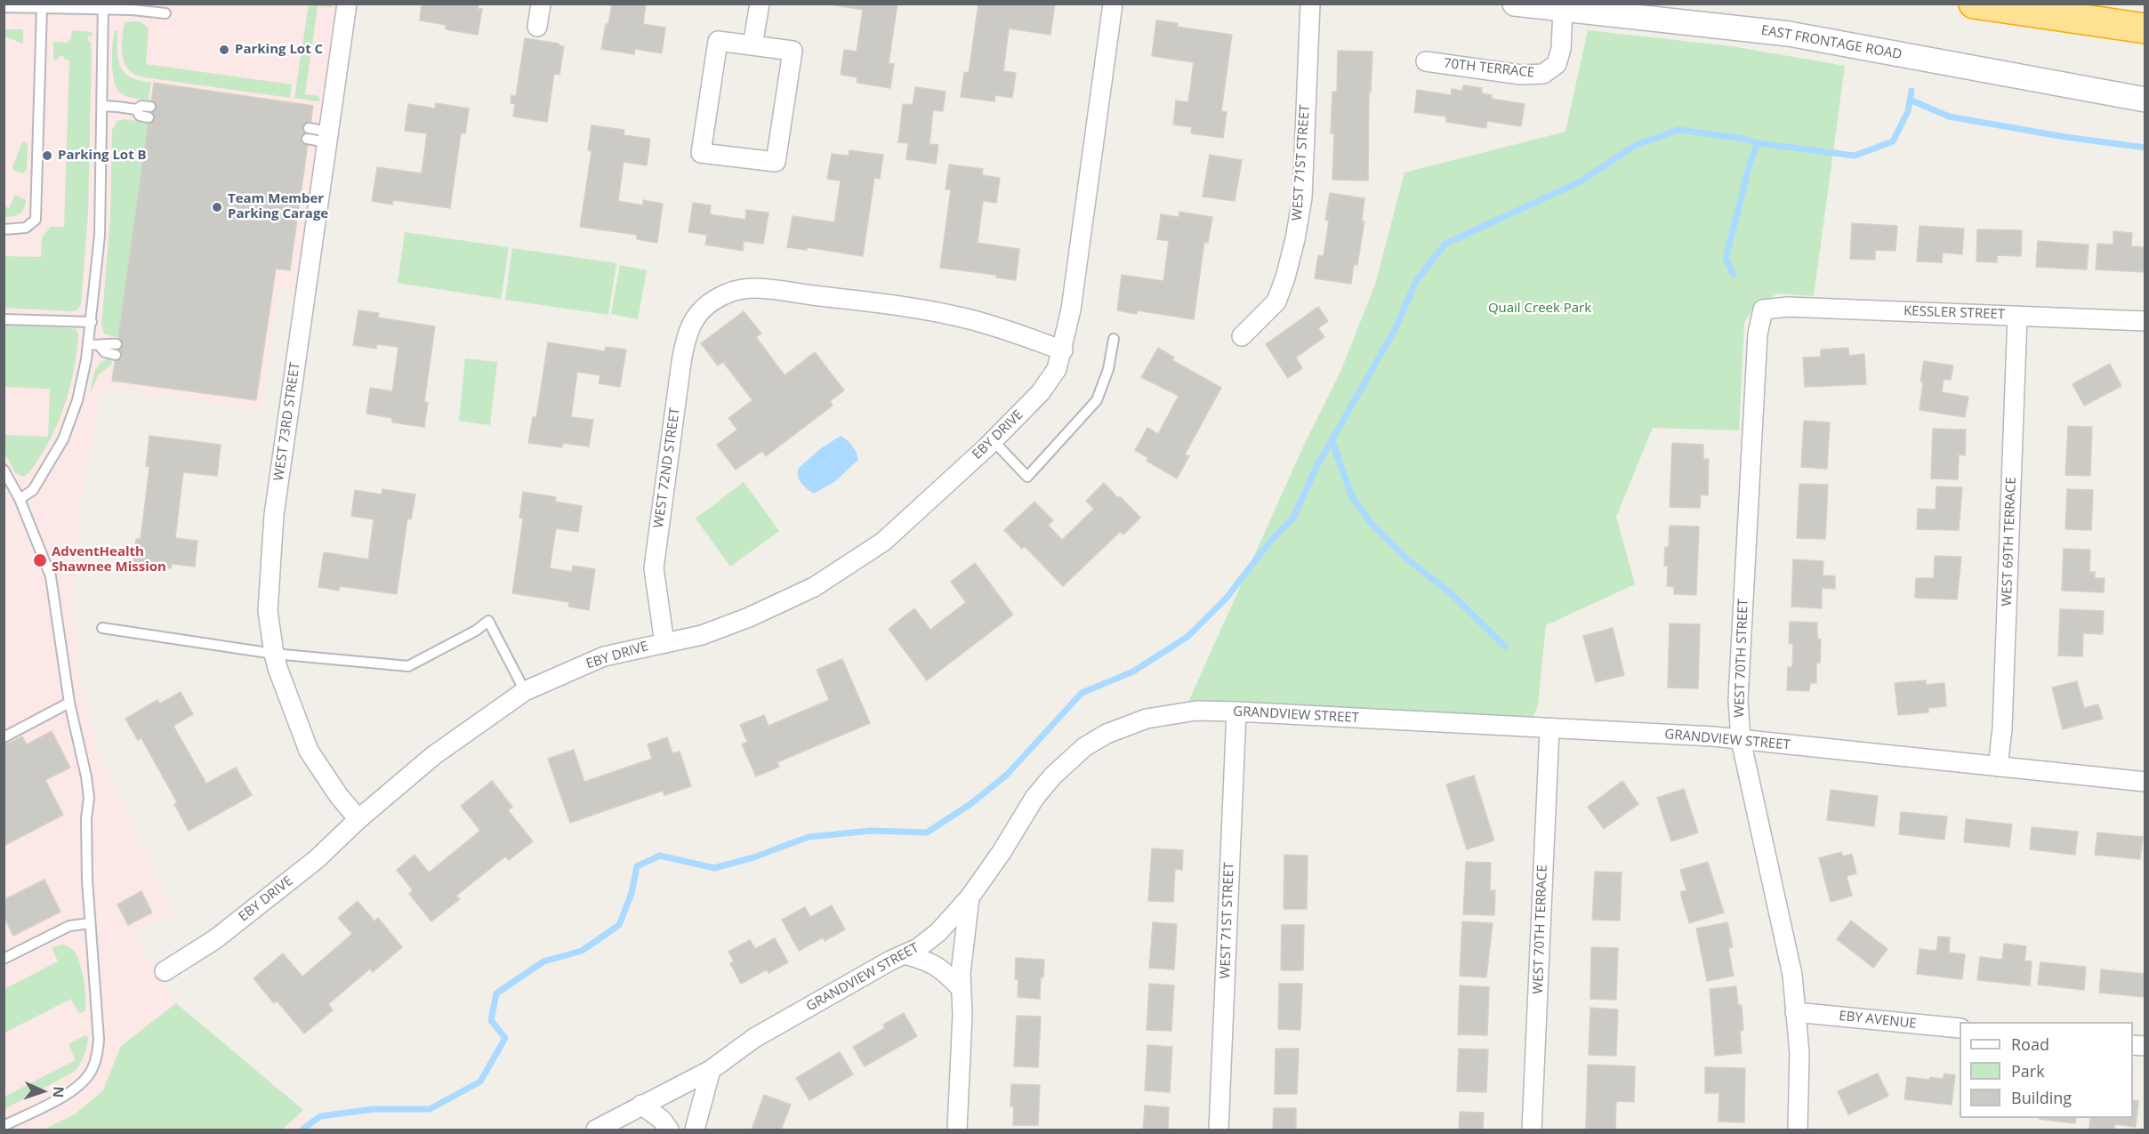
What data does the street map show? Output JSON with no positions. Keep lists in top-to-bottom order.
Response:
{
  "streets": {
    "street": [
      "EAST FRONTAGE ROAD",
      "70TH TERRACE",
      "WEST 71ST STREET",
      "KESSLER STREET",
      "WEST 73RD STREET",
      "EBY DRIVE",
      "WEST 72ND STREET",
      "WEST 69TH TERRACE",
      "WEST 70TH STREET",
      "GRANDVIEW STREET",
      "WEST 70TH TERRACE",
      "EBY AVENUE"
    ]
  },
  "crossings": [
    ["EAST FRONTAGE ROAD", "70TH TERRACE"],
    ["WEST 71ST STREET", "GRANDVIEW STREET"],
    ["KESSLER STREET", "WEST 69TH TERRACE"],
    ["KESSLER STREET", "WEST 70TH STREET"],
    ["WEST 73RD STREET", "EBY DRIVE"],
    ["EBY DRIVE", "WEST 72ND STREET"],
    ["WEST 69TH TERRACE", "GRANDVIEW STREET"],
    ["WEST 70TH STREET", "GRANDVIEW STREET"],
    ["WEST 70TH STREET", "EBY AVENUE"],
    ["GRANDVIEW STREET", "WEST 70TH TERRACE"]
  ],
  "parks": ["Quail Creek Park"],
  "places": [
    "Parking Lot C",
    "Parking Lot B",
    "Team Member Parking Carage",
    "AdventHealth Shawnee Mission"
  ],
  "legend": ["Road", "Park", "Building"],
  "north": "right"
}
